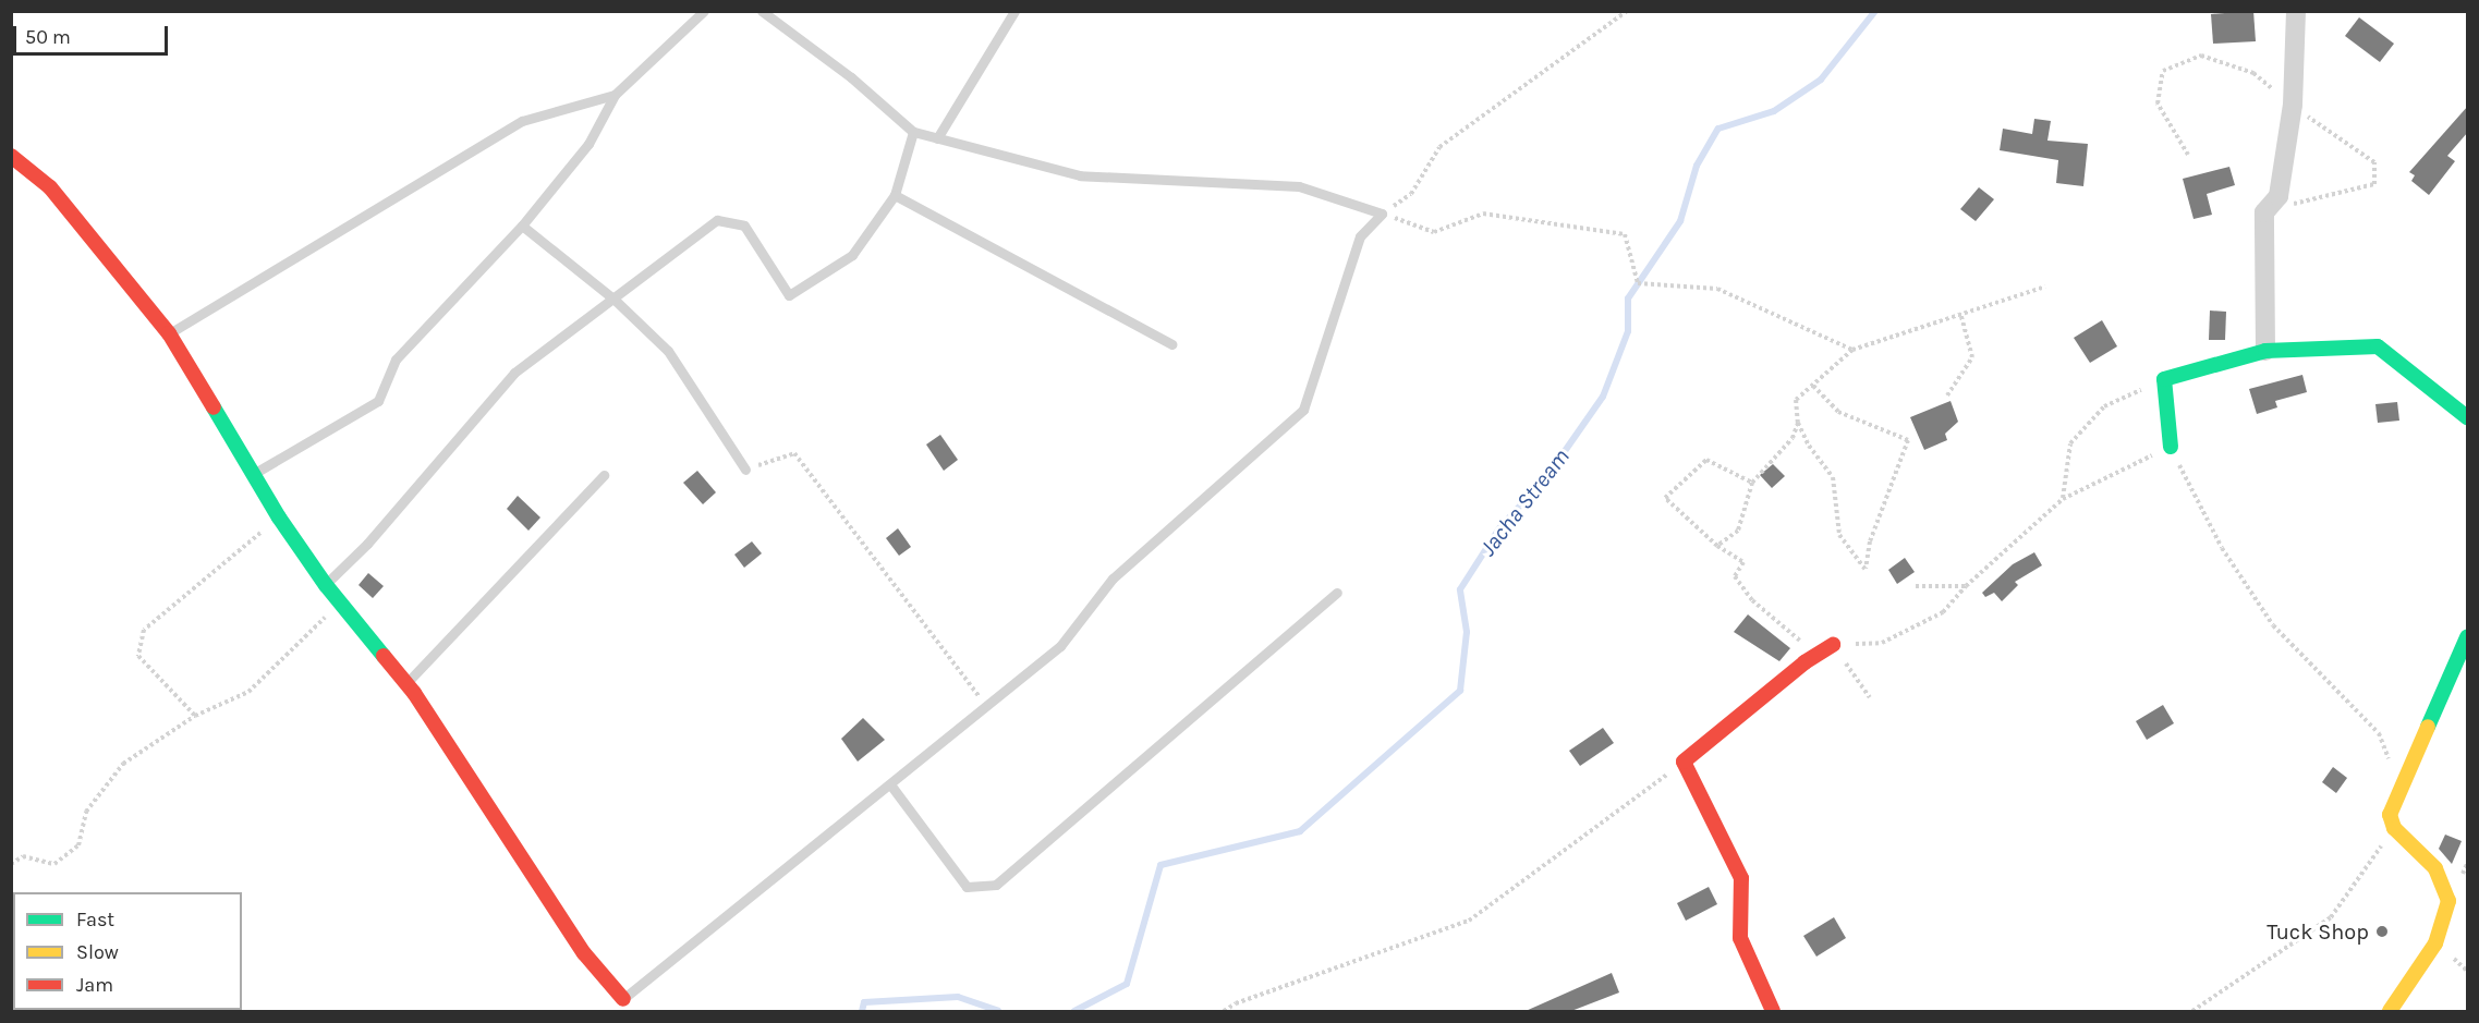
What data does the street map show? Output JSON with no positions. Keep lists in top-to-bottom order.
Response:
{
  "water": ["Jacha Stream"],
  "places": ["Tuck Shop"],
  "legend": ["Fast", "Slow", "Jam"],
  "scale_bar": "50 m"
}
